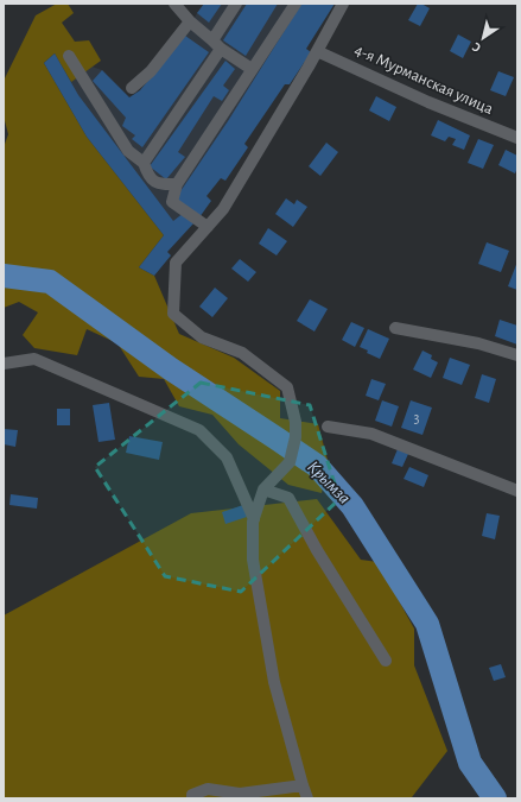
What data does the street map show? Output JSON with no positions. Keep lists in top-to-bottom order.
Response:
{
  "streets": {
    "street": ["4-я Мурманская улица"]
  },
  "water": ["Крымза"],
  "house_numbers": ["3"],
  "north": "bottom left"
}
